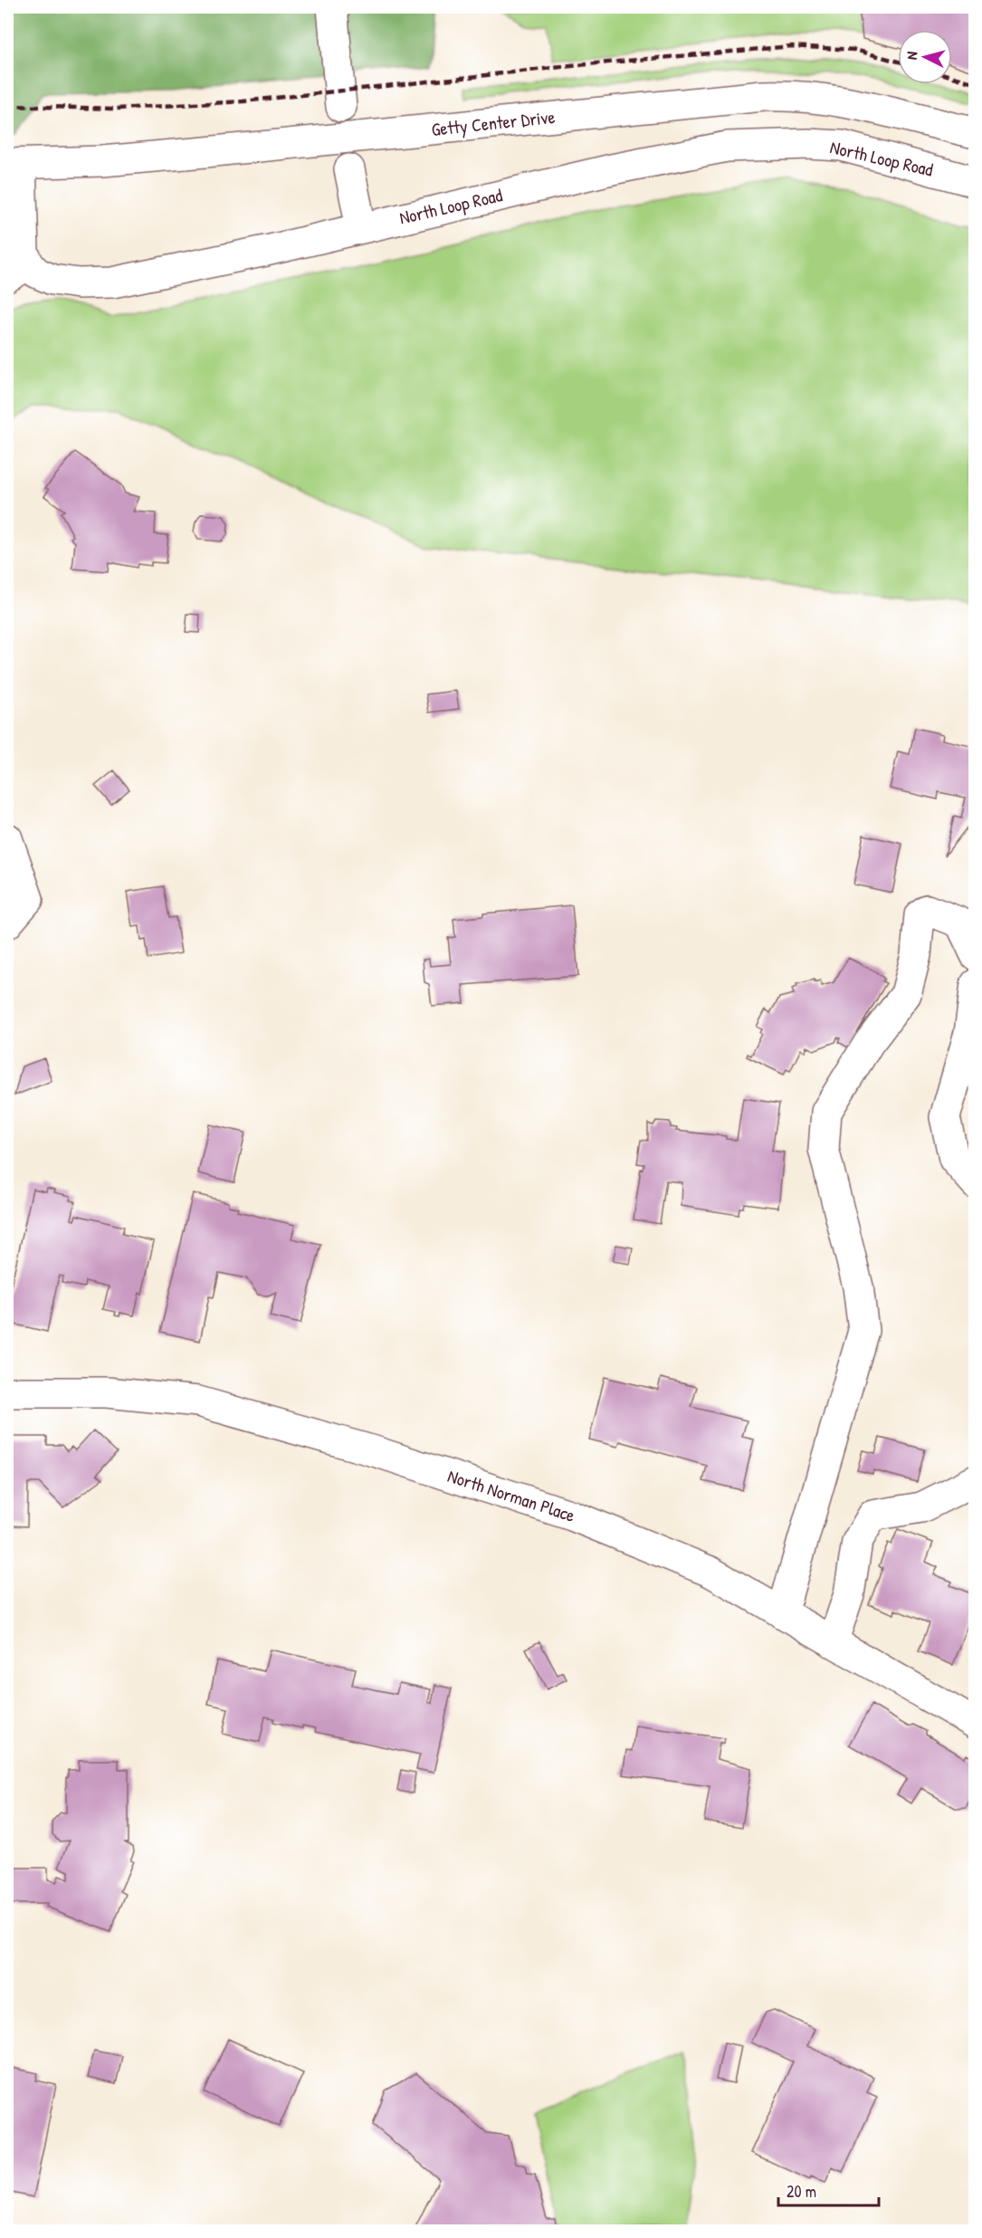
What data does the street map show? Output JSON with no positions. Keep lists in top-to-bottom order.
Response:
{
  "streets": {
    "street": ["Getty Center Drive", "North Loop Road", "North Norman Place"]
  },
  "crossings": [
    ["Getty Center Drive", "North Loop Road"]
  ],
  "scale_bar": "20 m",
  "north": "left"
}
